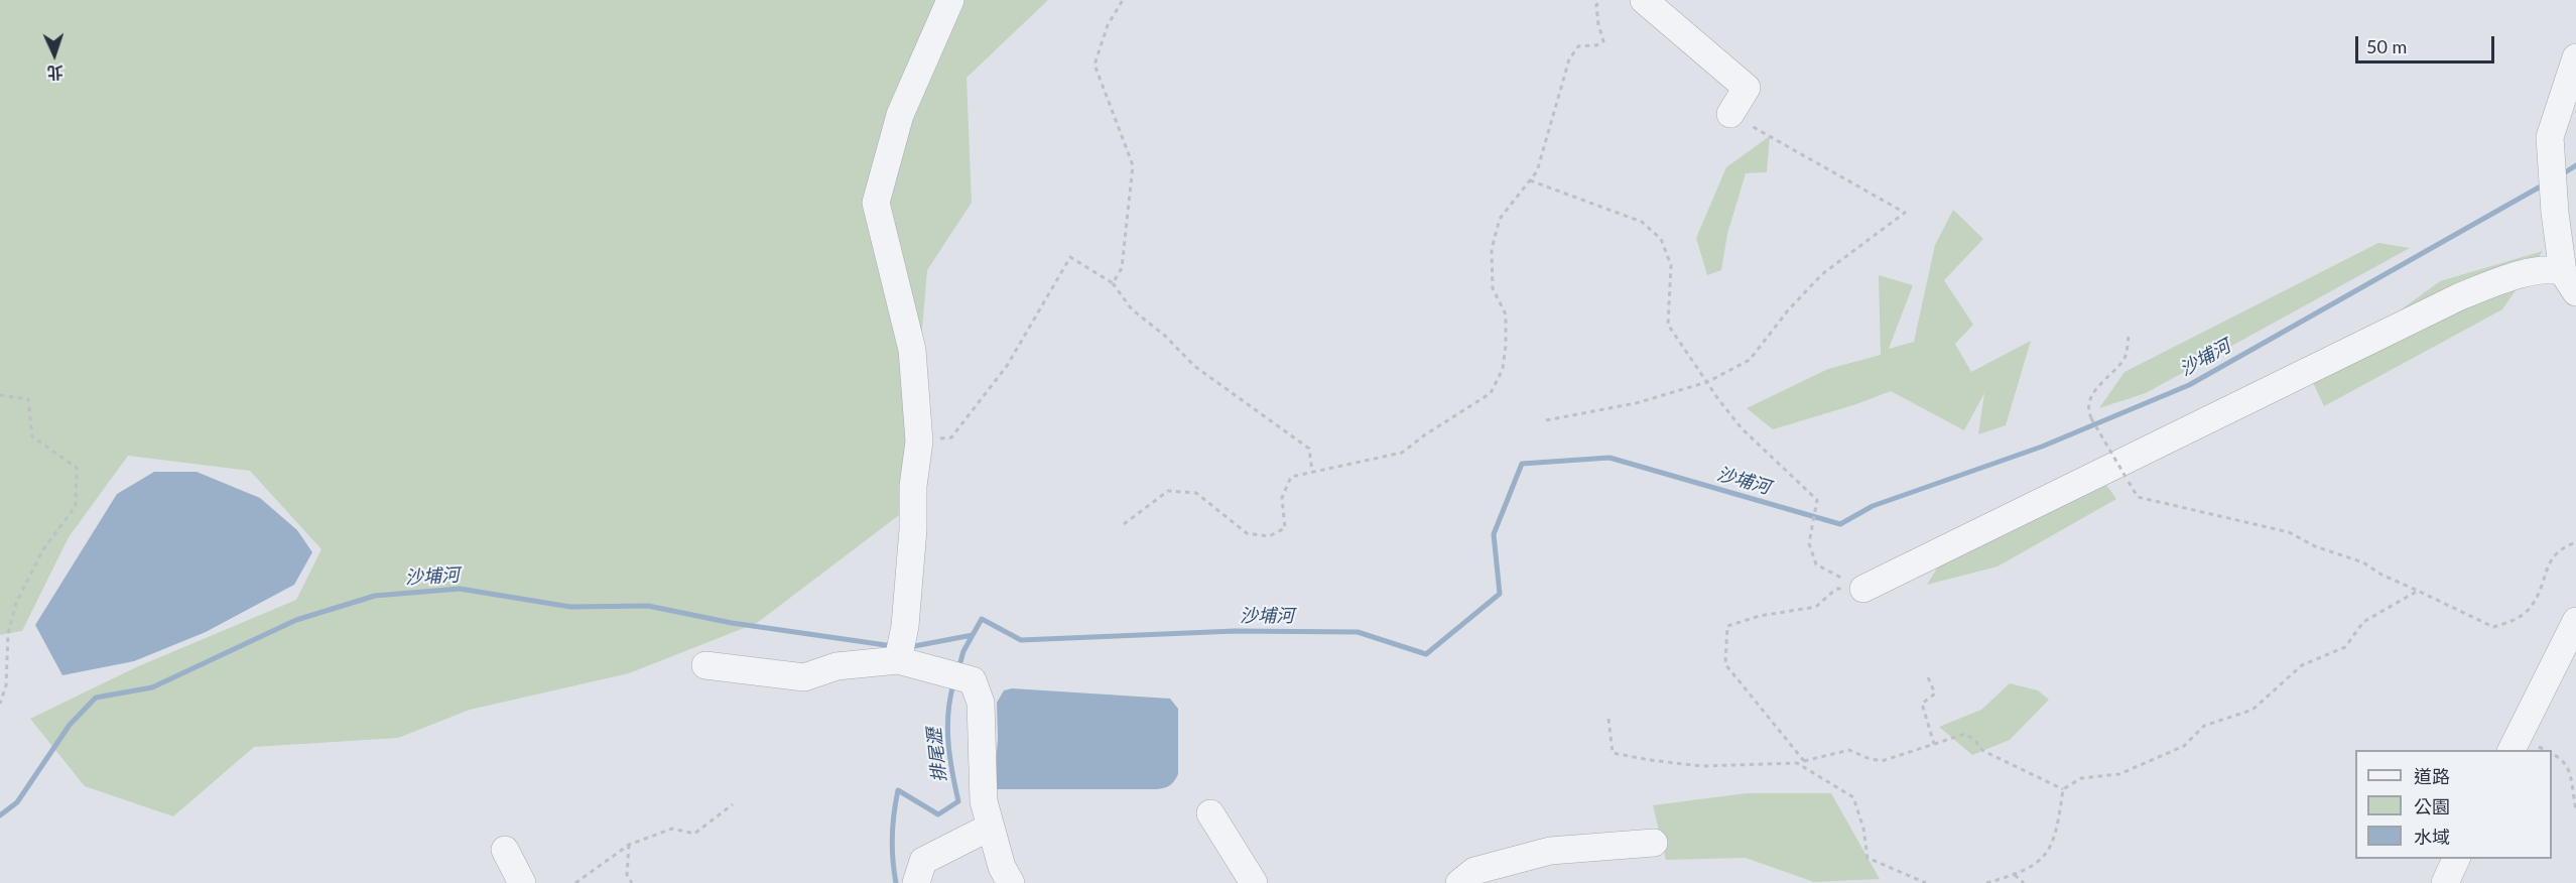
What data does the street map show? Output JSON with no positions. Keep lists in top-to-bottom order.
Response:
{
  "water": ["沙埔河", "排尾瀝"],
  "legend": ["道路", "公園", "水域"],
  "scale_bar": "50 m",
  "north": "bottom"
}
